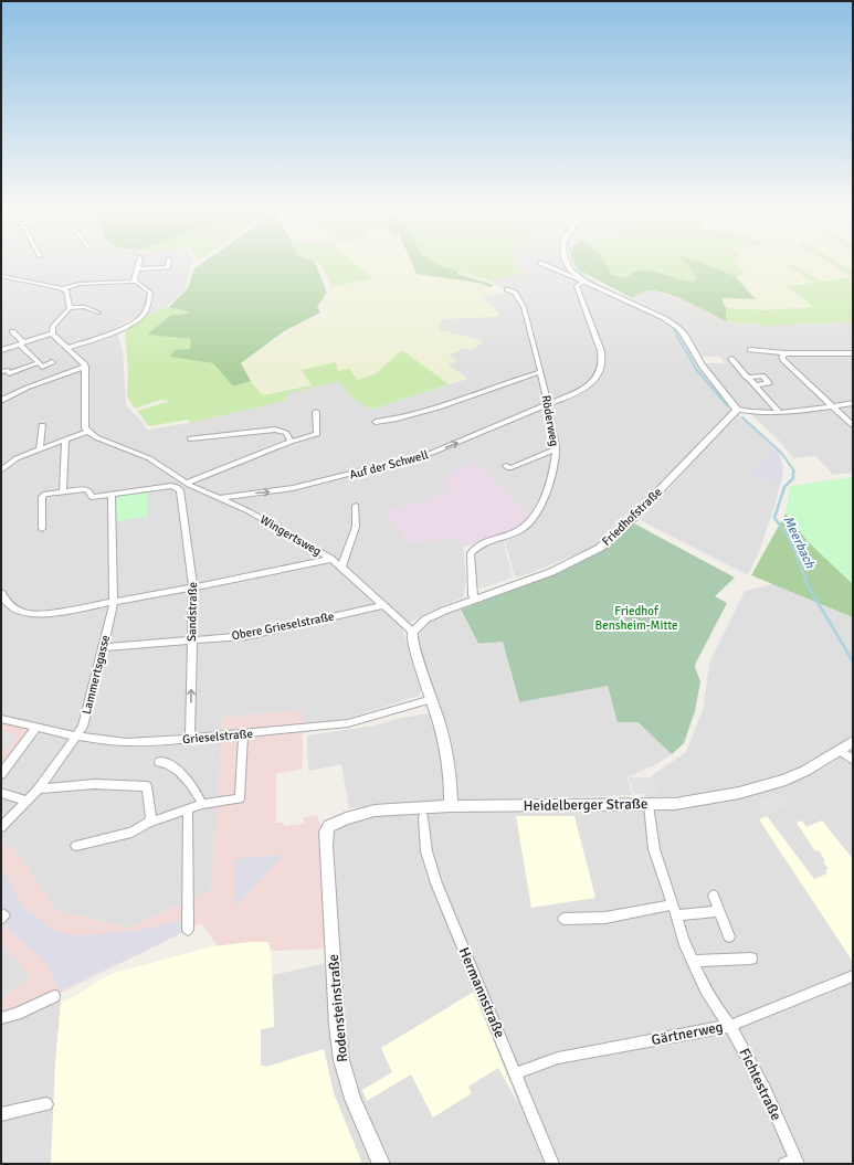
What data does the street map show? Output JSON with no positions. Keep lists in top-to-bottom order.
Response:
{
  "streets": {
    "street": [
      "Röderweg",
      "Auf der Schwell",
      "Friedhofstraße",
      "Wingertsweg",
      "Sandstraße",
      "Obere Grieselstraße",
      "Lammertsgasse",
      "Grieselstraße",
      "Heidelberger Straße",
      "Hermannstraße",
      "Rodensteinstraße",
      "Gärtnerweg",
      "Fichtestraße"
    ]
  },
  "crossings": [
    ["Röderweg", "Auf der Schwell"],
    ["Röderweg", "Friedhofstraße"],
    ["Auf der Schwell", "Wingertsweg"],
    ["Friedhofstraße", "Wingertsweg"],
    ["Wingertsweg", "Obere Grieselstraße"],
    ["Sandstraße", "Obere Grieselstraße"],
    ["Sandstraße", "Lammertsgasse"],
    ["Sandstraße", "Grieselstraße"],
    ["Obere Grieselstraße", "Lammertsgasse"],
    ["Lammertsgasse", "Grieselstraße"],
    ["Heidelberger Straße", "Rodensteinstraße"],
    ["Heidelberger Straße", "Fichtestraße"],
    ["Hermannstraße", "Gärtnerweg"],
    ["Gärtnerweg", "Fichtestraße"]
  ],
  "water": ["Meerbach"],
  "parks": ["Friedhof Bensheim-Mitte"]
}
